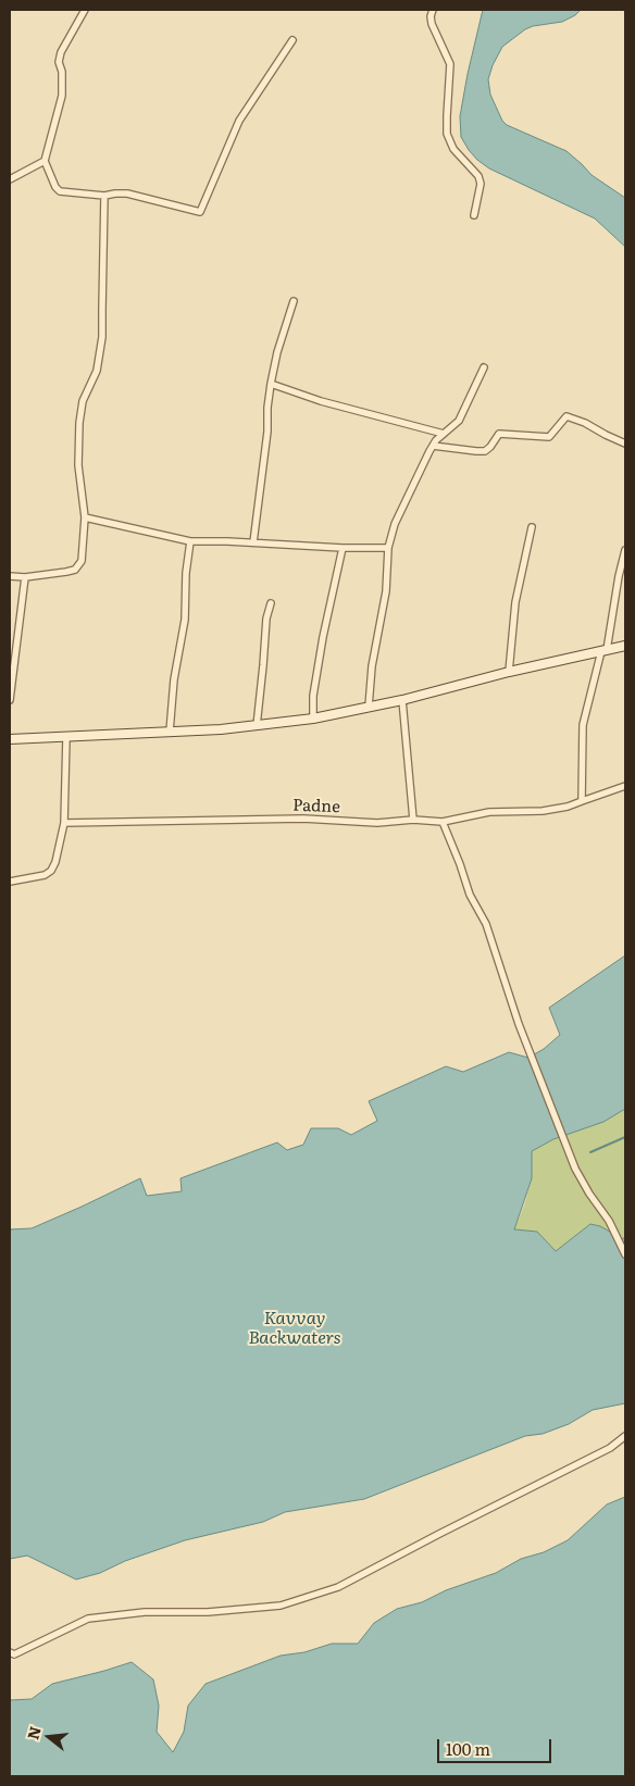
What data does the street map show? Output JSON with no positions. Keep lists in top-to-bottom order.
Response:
{
  "streets": {
    "street": ["Padne"]
  },
  "water": ["Kavvay Backwaters"],
  "scale_bar": "100 m",
  "north": "left"
}
